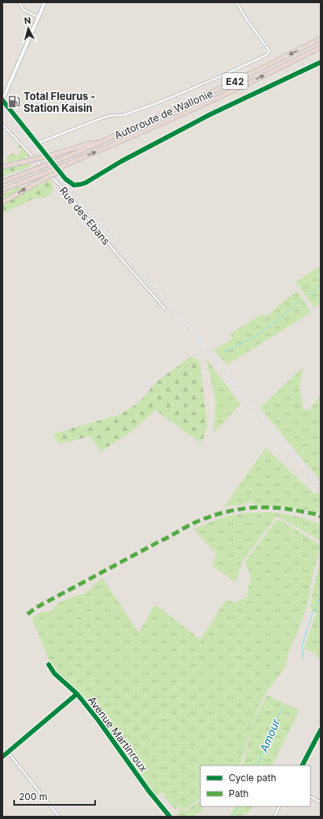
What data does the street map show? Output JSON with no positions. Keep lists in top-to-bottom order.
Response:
{
  "streets": {
    "highway": ["E42", "Autoroute de Wallonie"],
    "street": ["Rue des Ebans", "Avenue Martinroux"]
  },
  "water": ["Amour"],
  "places": {
    "fuel station": ["Total Fleurus - Station Kaisin"]
  },
  "legend": ["Cycle path", "Path"],
  "scale_bar": "200 m",
  "north": "top"
}
